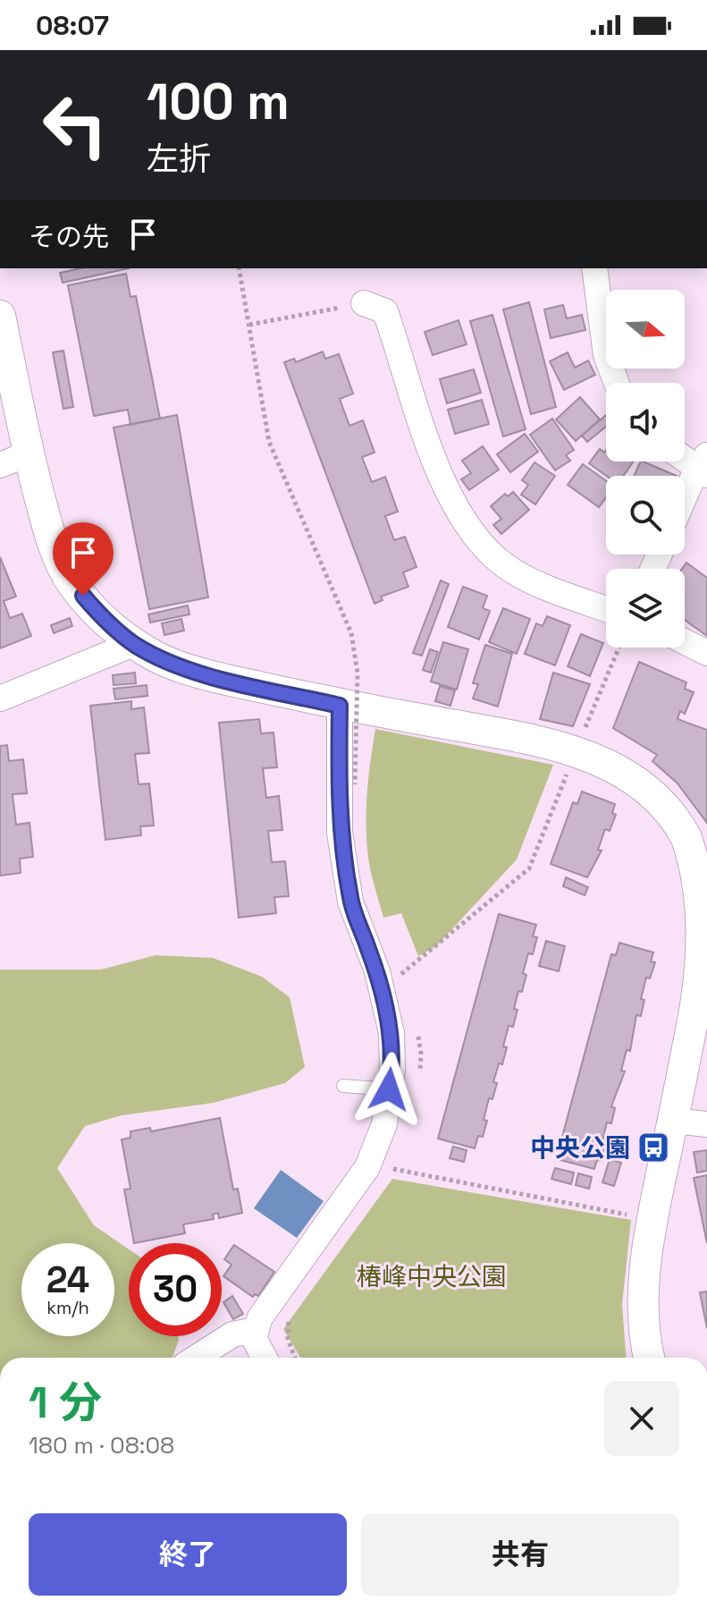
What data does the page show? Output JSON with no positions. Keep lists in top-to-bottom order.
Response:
{
  "parks": ["椿峰中央公園"],
  "places": {
    "bus stop": ["中央公園"]
  },
  "north": "right",
  "page": {
    "status": "08:07",
    "turn": ["100 m", "左折"],
    "then": "その先",
    "speed": "24 km/h",
    "limit": "30",
    "heading": ["1 分", "180 m · 08:08"],
    "buttons": ["終了", "共有"]
  }
}
